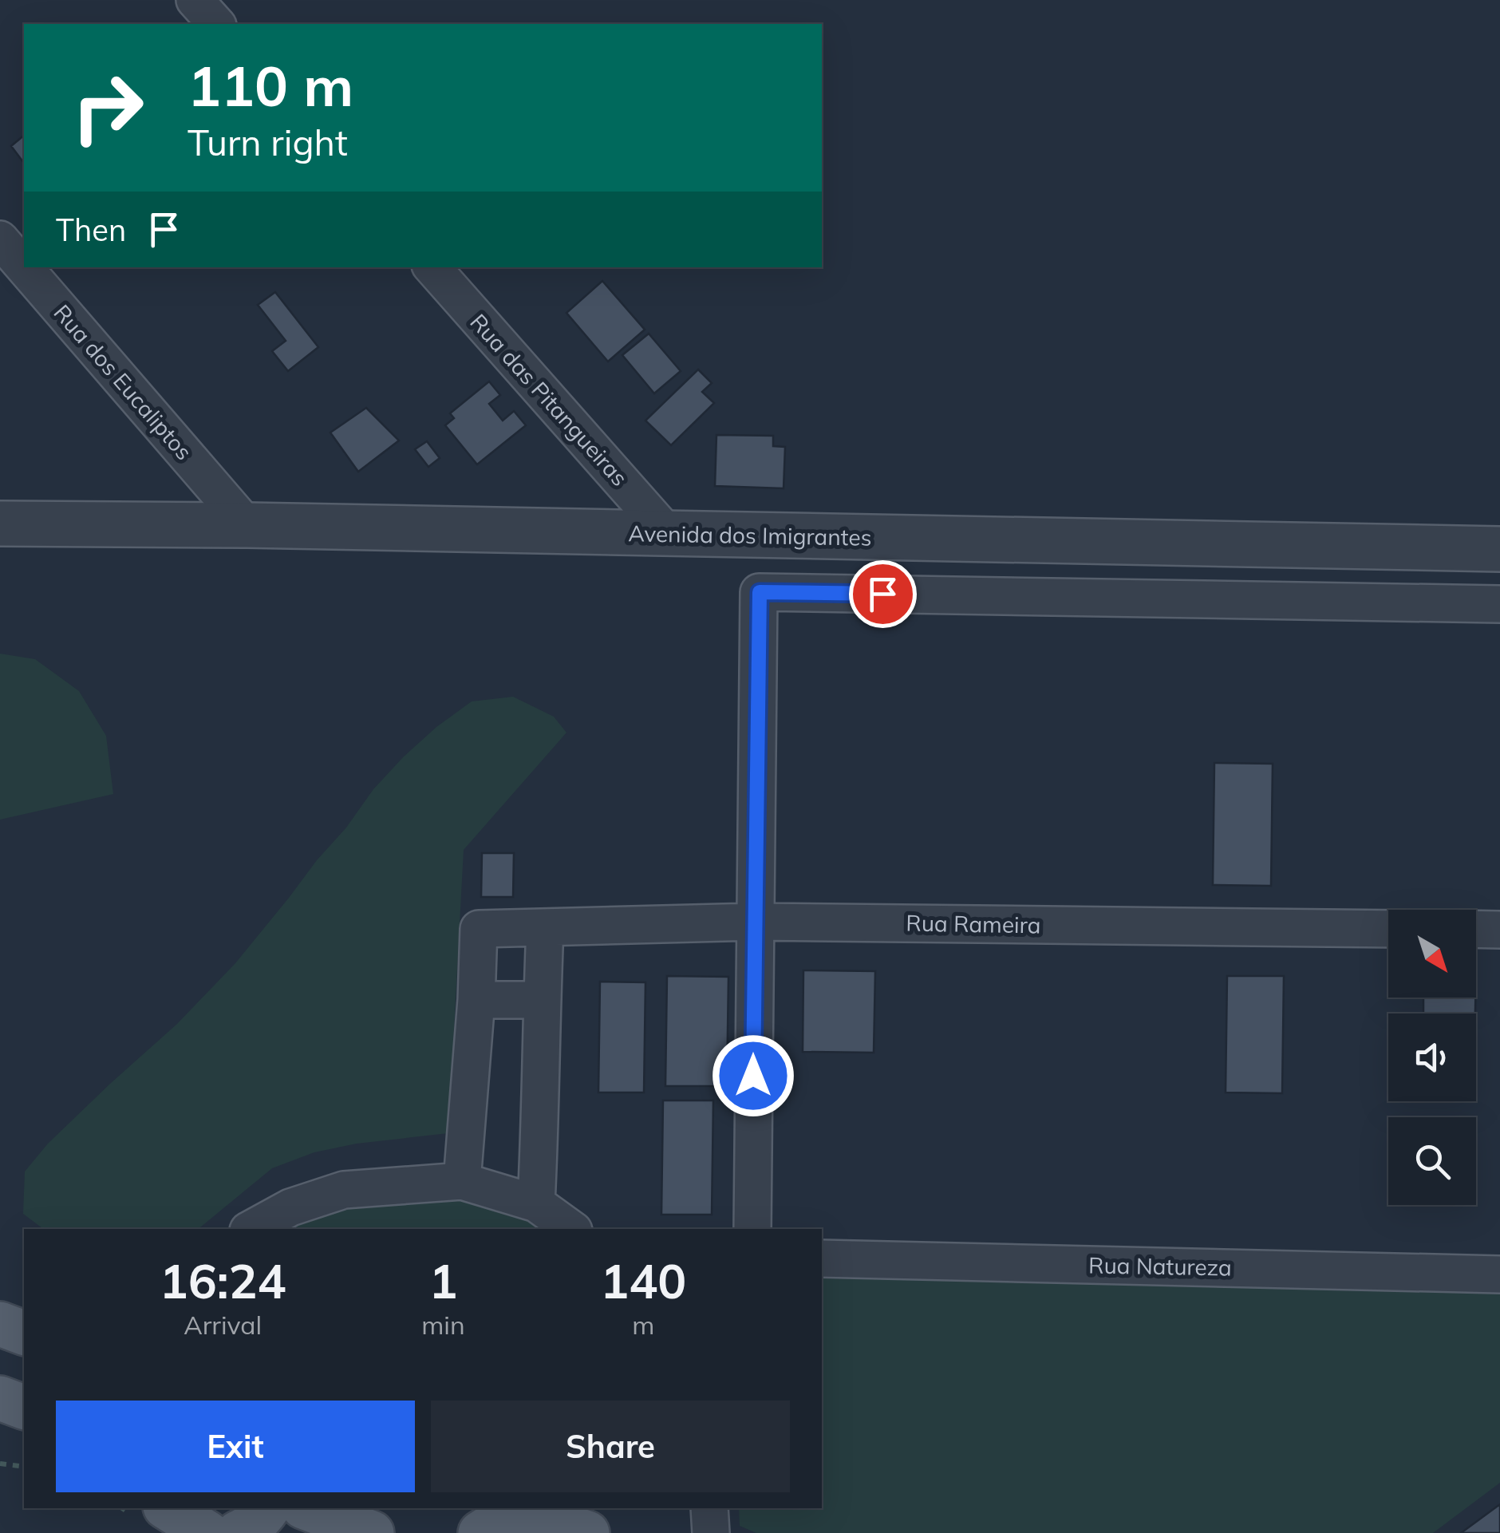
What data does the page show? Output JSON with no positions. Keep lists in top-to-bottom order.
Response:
{
  "streets": {
    "street": [
      "Rua dos Eucaliptos",
      "Rua das Pitangueiras",
      "Avenida dos Imigrantes",
      "Rua Rameira",
      "Rua Natureza"
    ]
  },
  "crossings": [
    ["Rua dos Eucaliptos", "Avenida dos Imigrantes"],
    ["Rua das Pitangueiras", "Avenida dos Imigrantes"]
  ],
  "north": "bottom right",
  "page": {
    "turn": ["110 m", "Turn right"],
    "then": "Then",
    "eta": [
      "16:24",
      "Arrival",
      "1",
      "min",
      "140",
      "m"
    ],
    "buttons": ["Exit", "Share"]
  }
}
